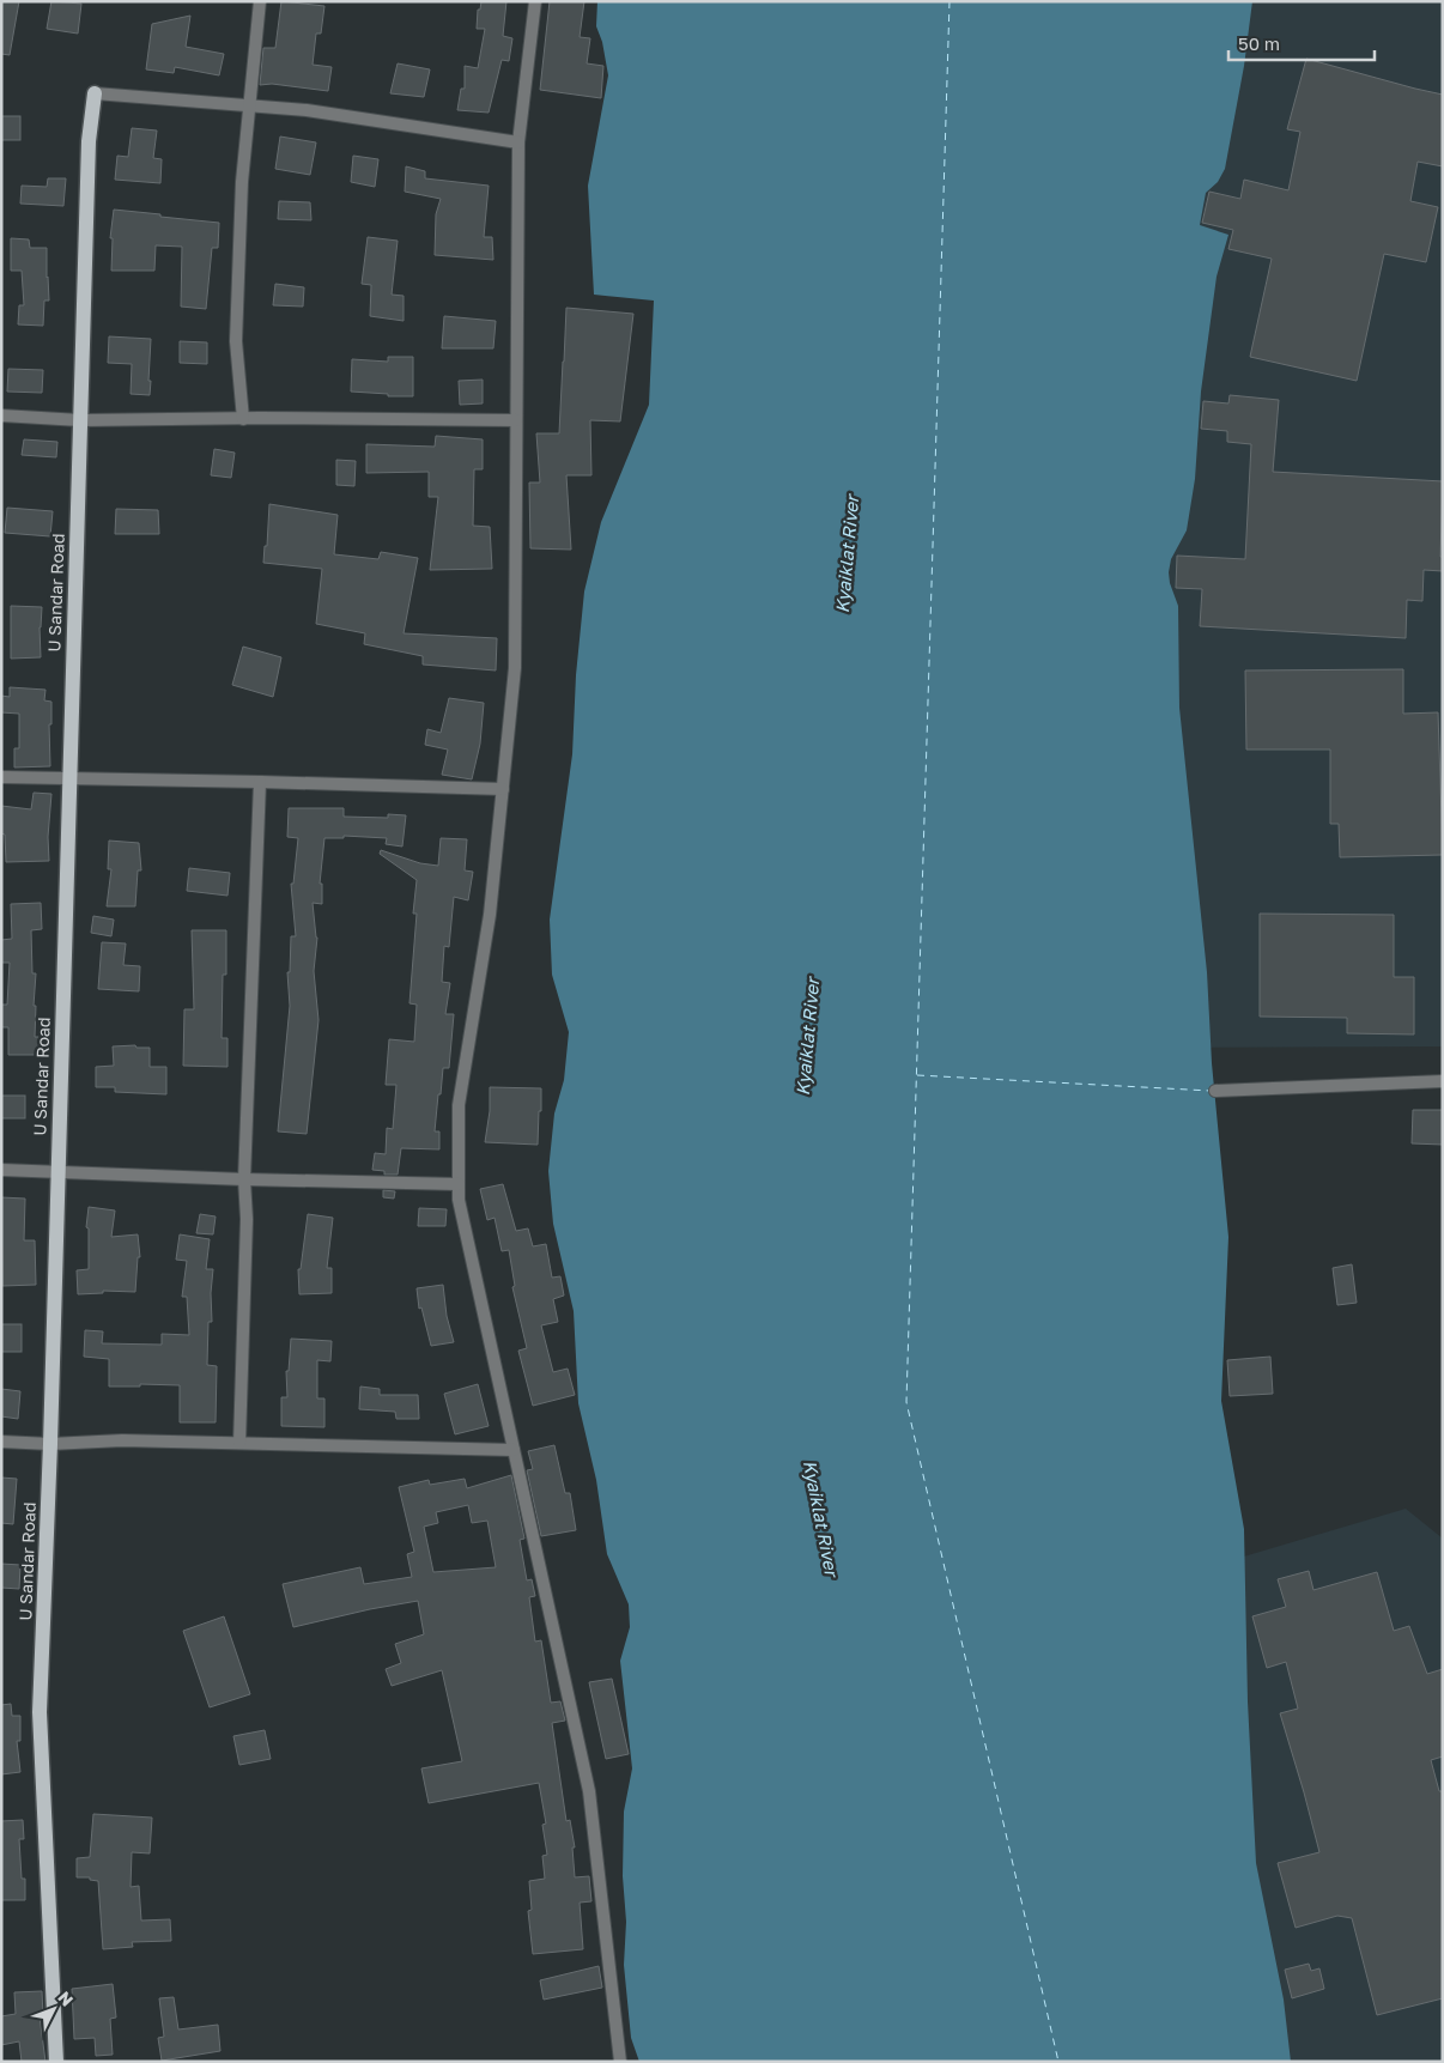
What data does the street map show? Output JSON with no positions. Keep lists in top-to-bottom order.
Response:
{
  "streets": {
    "main road": ["U Sandar Road"]
  },
  "water": ["Kyaiklat River"],
  "scale_bar": "50 m",
  "north": "top right"
}
